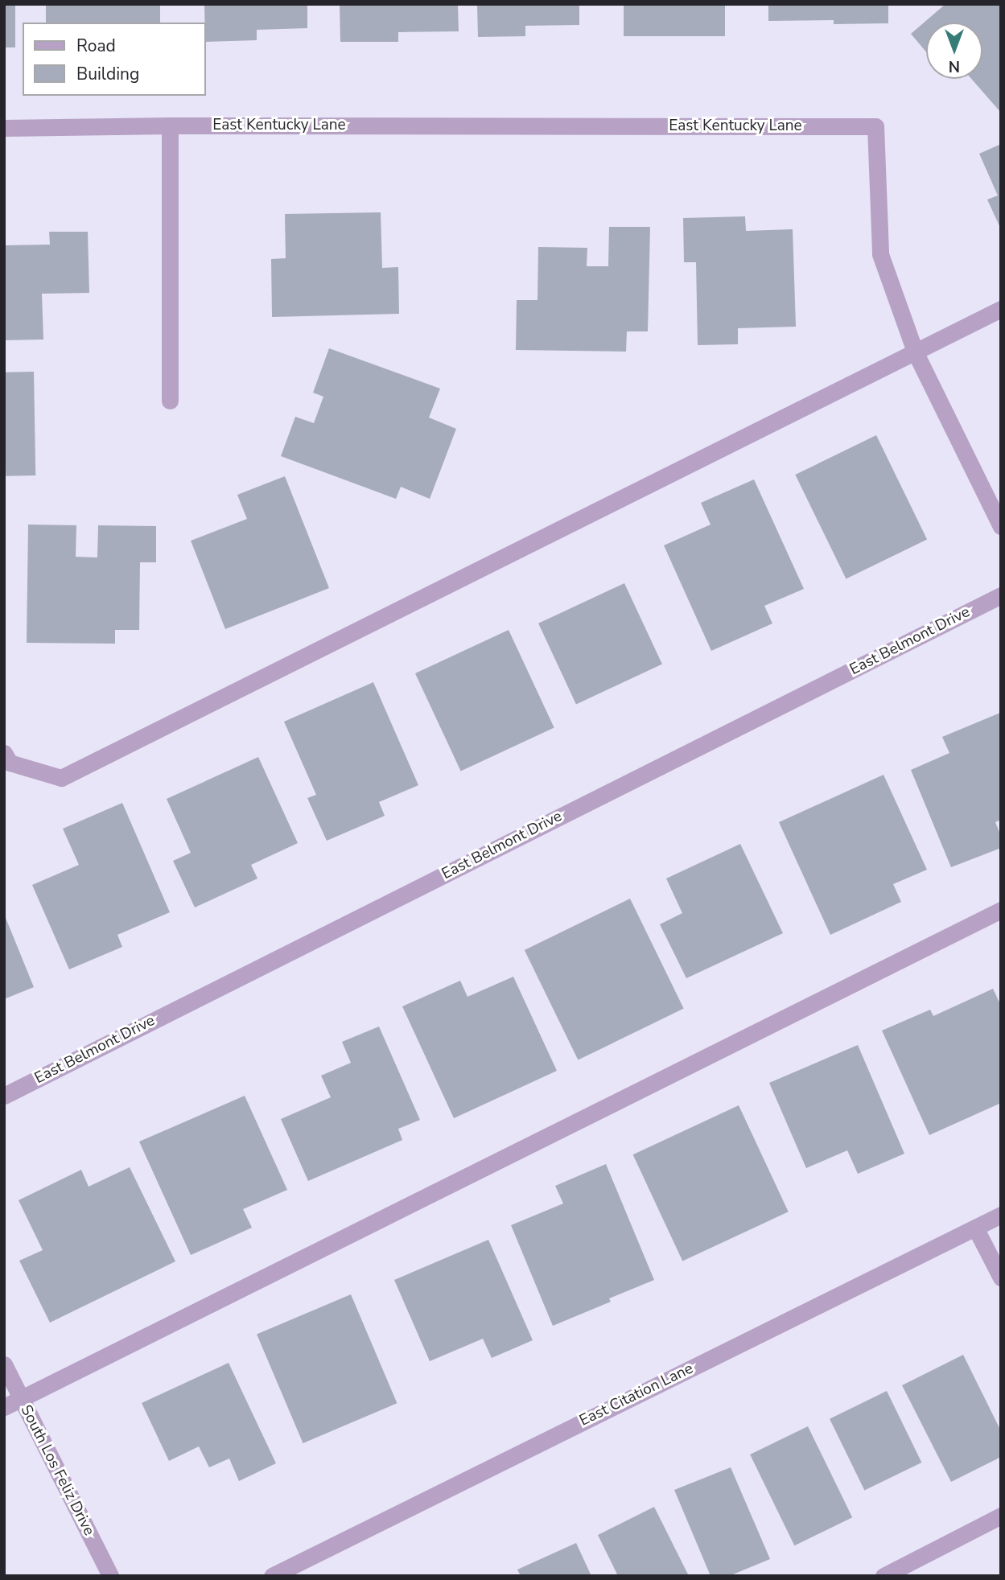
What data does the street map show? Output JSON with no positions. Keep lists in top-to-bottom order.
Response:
{
  "streets": {
    "street": [
      "East Kentucky Lane",
      "East Belmont Drive",
      "East Citation Lane",
      "South Los Feliz Drive"
    ]
  },
  "legend": ["Road", "Building"],
  "north": "bottom"
}
